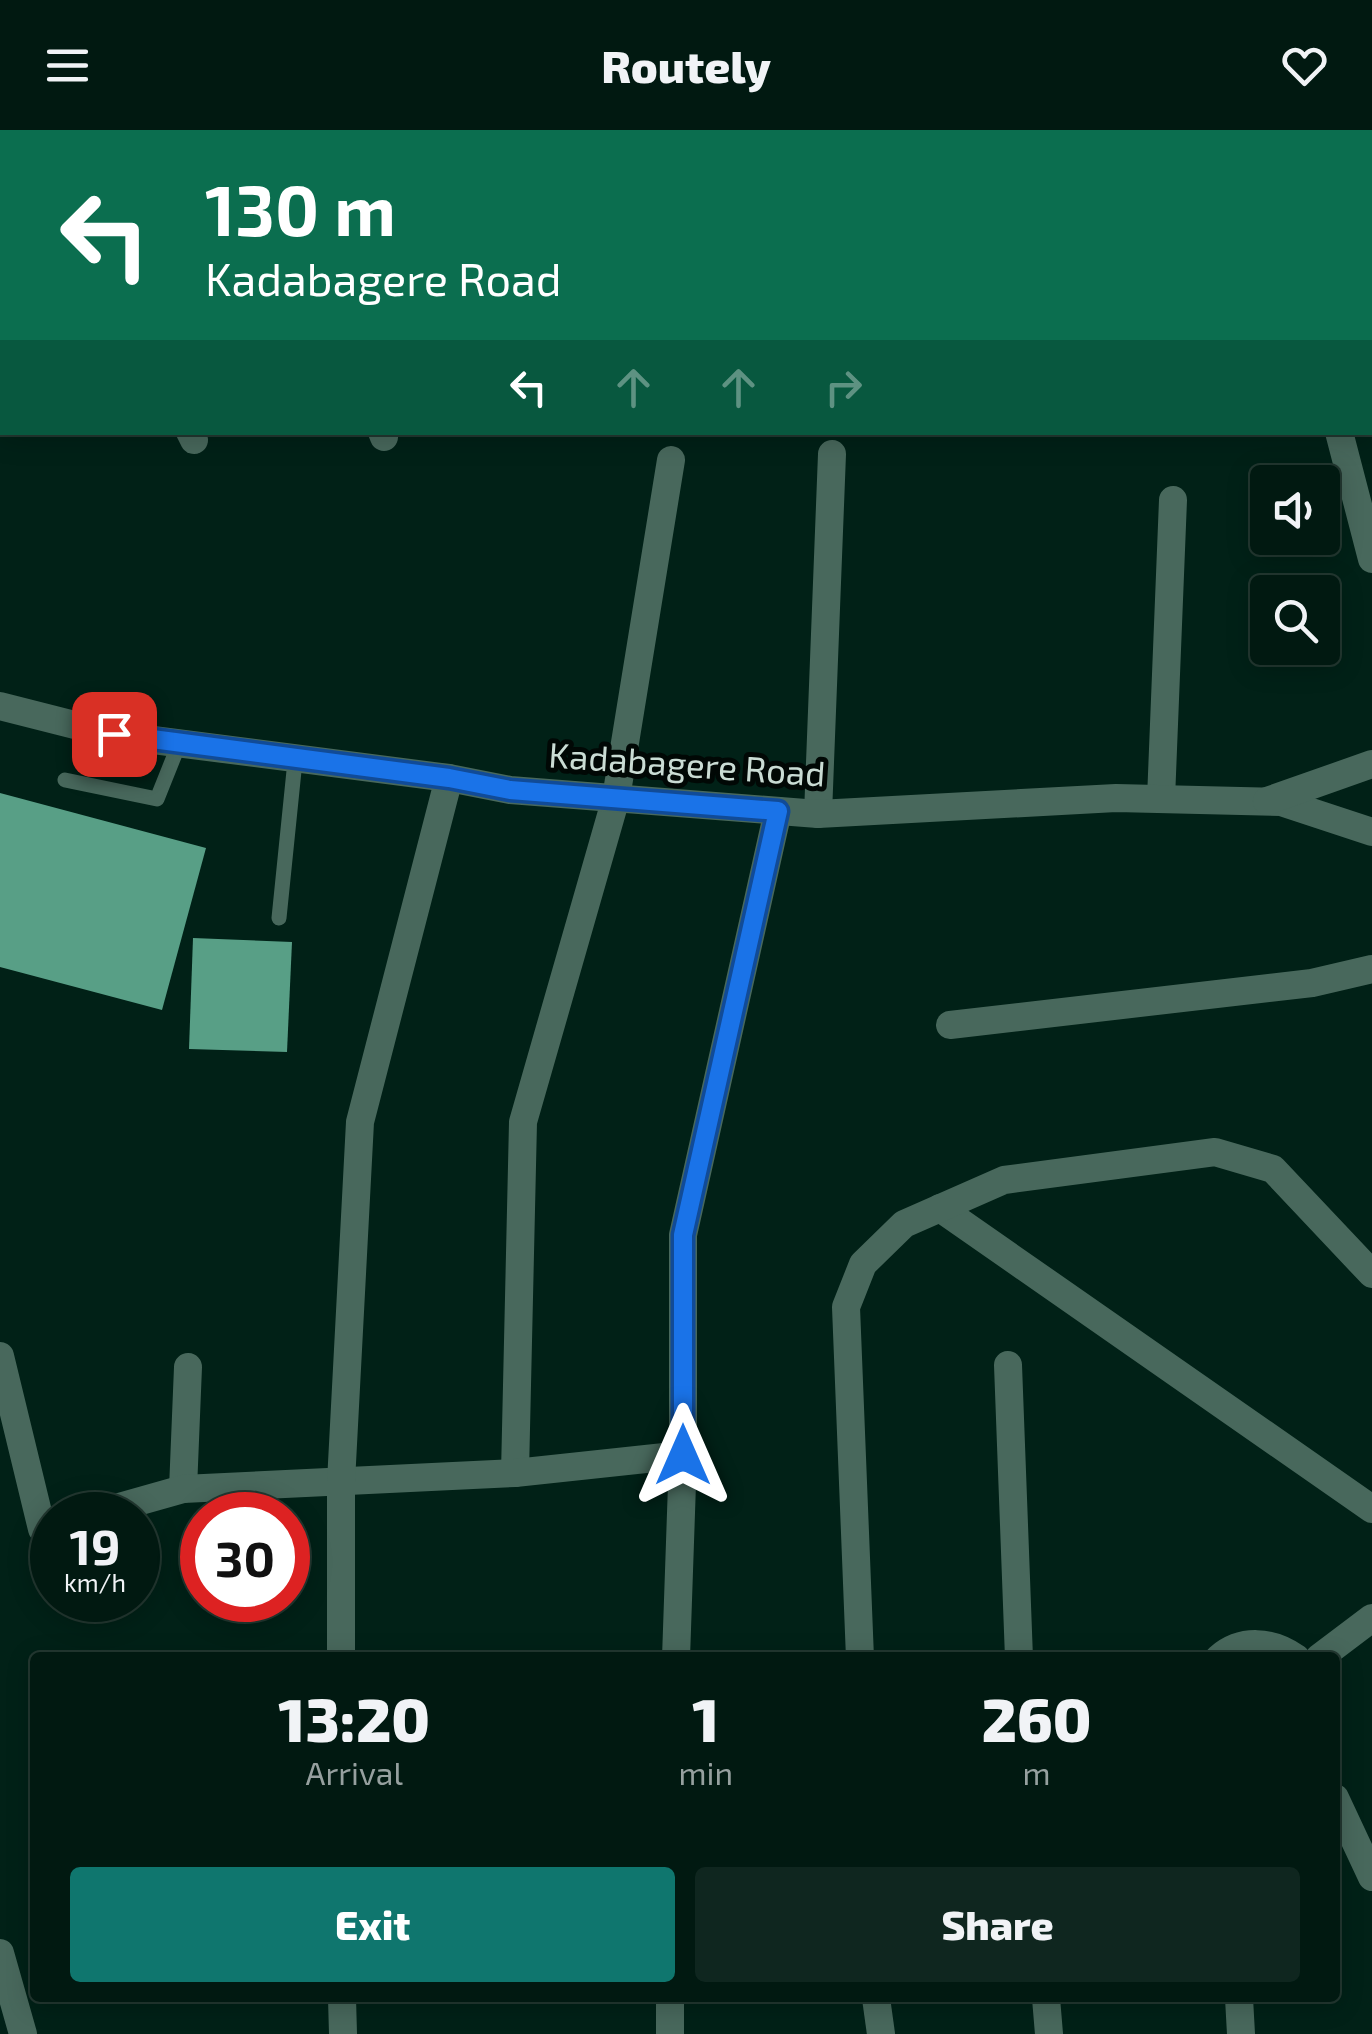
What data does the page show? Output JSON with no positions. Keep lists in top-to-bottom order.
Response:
{
  "streets": {
    "street": ["Kadabagere Road"]
  },
  "page": {
    "header": "Routely",
    "turn": ["130 m", "Kadabagere Road"],
    "speed": "19 km/h",
    "limit": "30",
    "eta": [
      "13:20",
      "Arrival",
      "1",
      "min",
      "260",
      "m"
    ],
    "buttons": ["Exit", "Share"]
  }
}
